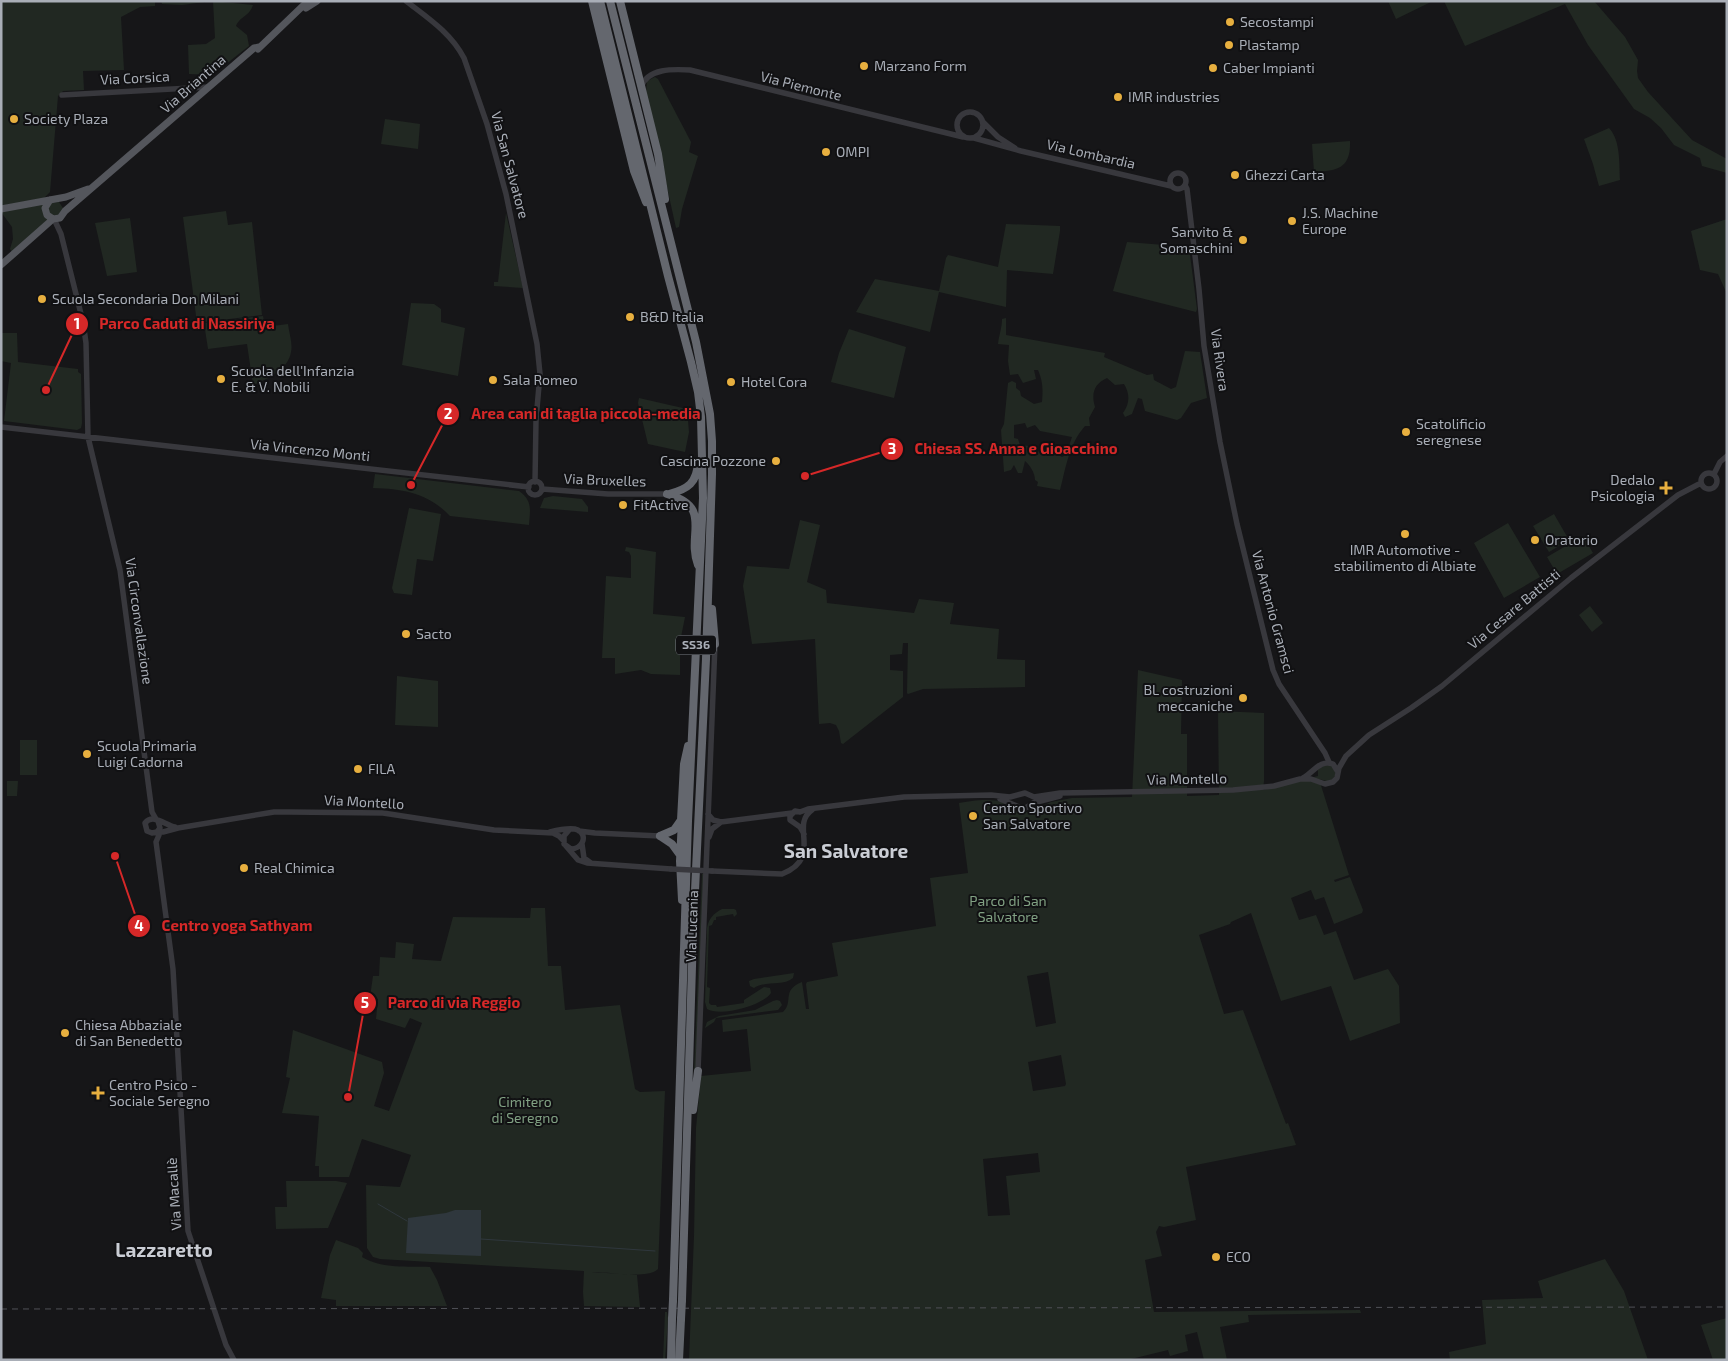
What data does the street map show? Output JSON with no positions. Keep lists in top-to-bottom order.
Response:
{
  "streets": {
    "highway": ["SS36"],
    "main road": ["Via Briantina"],
    "street": [
      "Via Corsica",
      "Via Piemonte",
      "Via Lombardia",
      "Via San Salvatore",
      "Via Rivera",
      "Via Vincenzo Monti",
      "Via Bruxelles",
      "Via Cesare Battisti",
      "Via Antonio Gramsci",
      "Via Circonvallazione",
      "Via Montello",
      "Via Lucania",
      "Via Macallè"
    ]
  },
  "crossings": [
    ["Via Corsica", "Via Briantina"],
    ["Via Piemonte", "Via Lombardia"],
    ["Via Lombardia", "Via Rivera"],
    ["Via San Salvatore", "Via Vincenzo Monti"],
    ["Via San Salvatore", "Via Bruxelles"],
    ["Via Rivera", "Via Antonio Gramsci"],
    ["Via Vincenzo Monti", "Via Bruxelles"],
    ["Via Vincenzo Monti", "Via Circonvallazione"],
    ["Via Cesare Battisti", "Via Antonio Gramsci"],
    ["Via Cesare Battisti", "Via Montello"],
    ["Via Antonio Gramsci", "Via Montello"],
    ["Via Circonvallazione", "Via Montello"],
    ["Via Montello", "Via Macallè"]
  ],
  "districts": ["San Salvatore", "Lazzaretto"],
  "parks": ["Parco di San Salvatore", "Cimitero di Seregno"],
  "places": {
    "other": [
      "Secostampi",
      "Plastamp",
      "Marzano Form",
      "Caber Impianti",
      "IMR industries",
      "Society Plaza",
      "OMPI",
      "Ghezzi Carta",
      "J.S. Machine Europe",
      "Sanvito & Somaschini",
      "Scuola Secondaria Don Milani",
      "B&D Italia",
      "Scuola dell'Infanzia E. & V. Nobili",
      "Sala Romeo",
      "Hotel Cora",
      "Parco Caduti di Nassiriya",
      "Scatolificio seregnese",
      "Cascina Pozzone",
      "Chiesa SS. Anna e Gioacchino",
      "Area cani di taglia piccola-media",
      "FitActive",
      "IMR Automotive - stabilimento di Albiate",
      "Oratorio",
      "Sacto",
      "BL costruzioni meccaniche",
      "Scuola Primaria Luigi Cadorna",
      "FILA",
      "Centro Sportivo San Salvatore",
      "Centro yoga Sathyam",
      "Real Chimica",
      "Chiesa Abbaziale di San Benedetto",
      "Parco di via Reggio",
      "ECO"
    ],
    "health": ["Dedalo Psicologia", "Centro Psico - Sociale Seregno"]
  }
}
